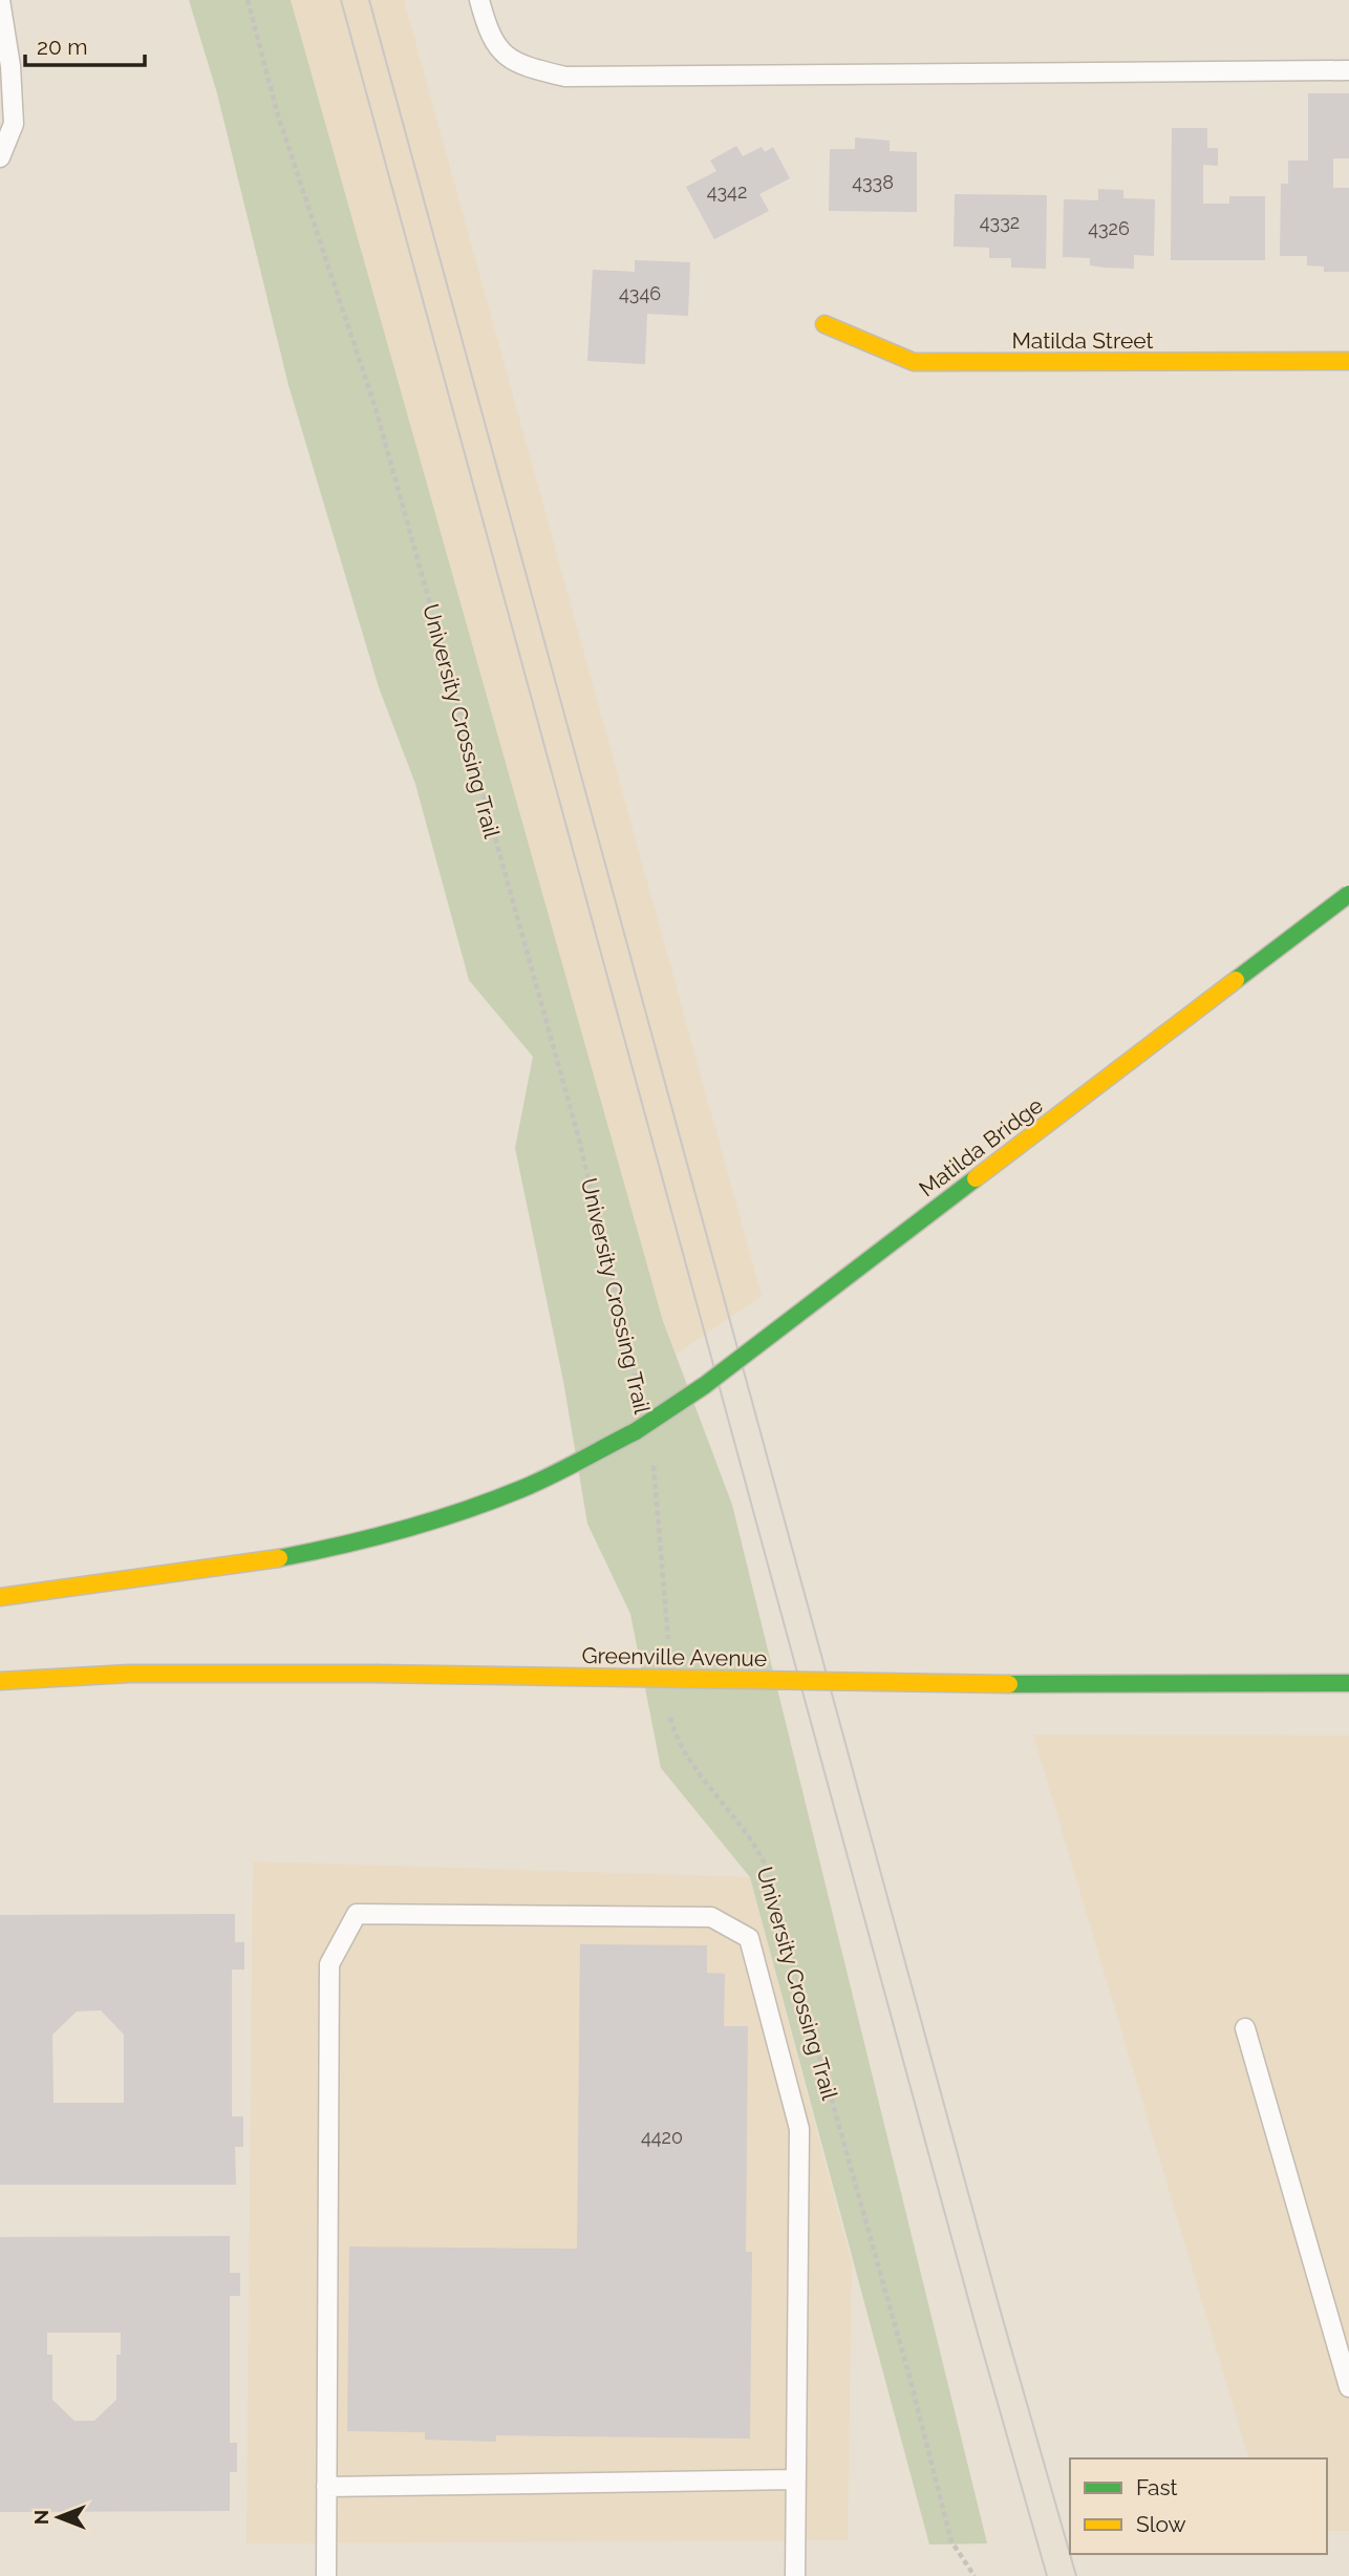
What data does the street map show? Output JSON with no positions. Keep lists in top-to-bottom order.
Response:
{
  "streets": {
    "main road": ["Matilda Street", "Matilda Bridge", "Greenville Avenue"],
    "path": ["University Crossing Trail"]
  },
  "house_numbers": [
    "4338",
    "4342",
    "4332",
    "4326",
    "4346",
    "4420"
  ],
  "legend": ["Fast", "Slow"],
  "scale_bar": "20 m",
  "north": "left"
}
